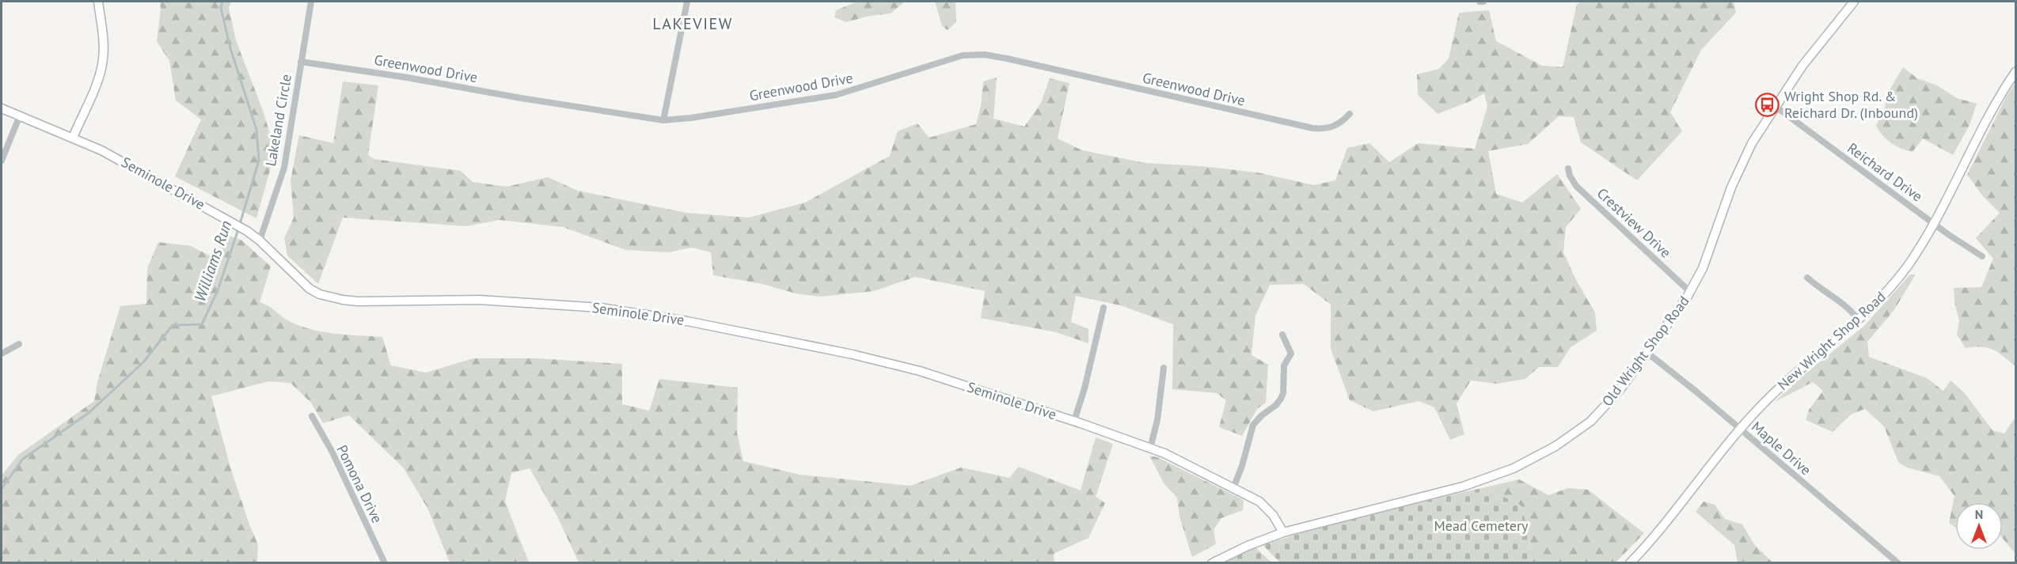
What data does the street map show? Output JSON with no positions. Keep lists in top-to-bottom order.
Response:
{
  "streets": {
    "street": [
      "Greenwood Drive",
      "Lakeland Circle",
      "Reichard Drive",
      "Seminole Drive",
      "Crestview Drive",
      "New Wright Shop Road",
      "Old Wright Shop Road",
      "Maple Drive",
      "Pomona Drive"
    ]
  },
  "crossings": [
    ["Greenwood Drive", "Lakeland Circle"],
    ["Lakeland Circle", "Seminole Drive"],
    ["Reichard Drive", "New Wright Shop Road"],
    ["Reichard Drive", "Old Wright Shop Road"],
    ["Seminole Drive", "Old Wright Shop Road"],
    ["Crestview Drive", "Old Wright Shop Road"],
    ["New Wright Shop Road", "Maple Drive"],
    ["Old Wright Shop Road", "Maple Drive"]
  ],
  "districts": ["LAKEVIEW"],
  "water": ["Williams Run"],
  "parks": ["Mead Cemetery"],
  "places": {
    "bus stop": ["Wright Shop Rd. & Reichard Dr. (Inbound)"]
  },
  "north": "top"
}
